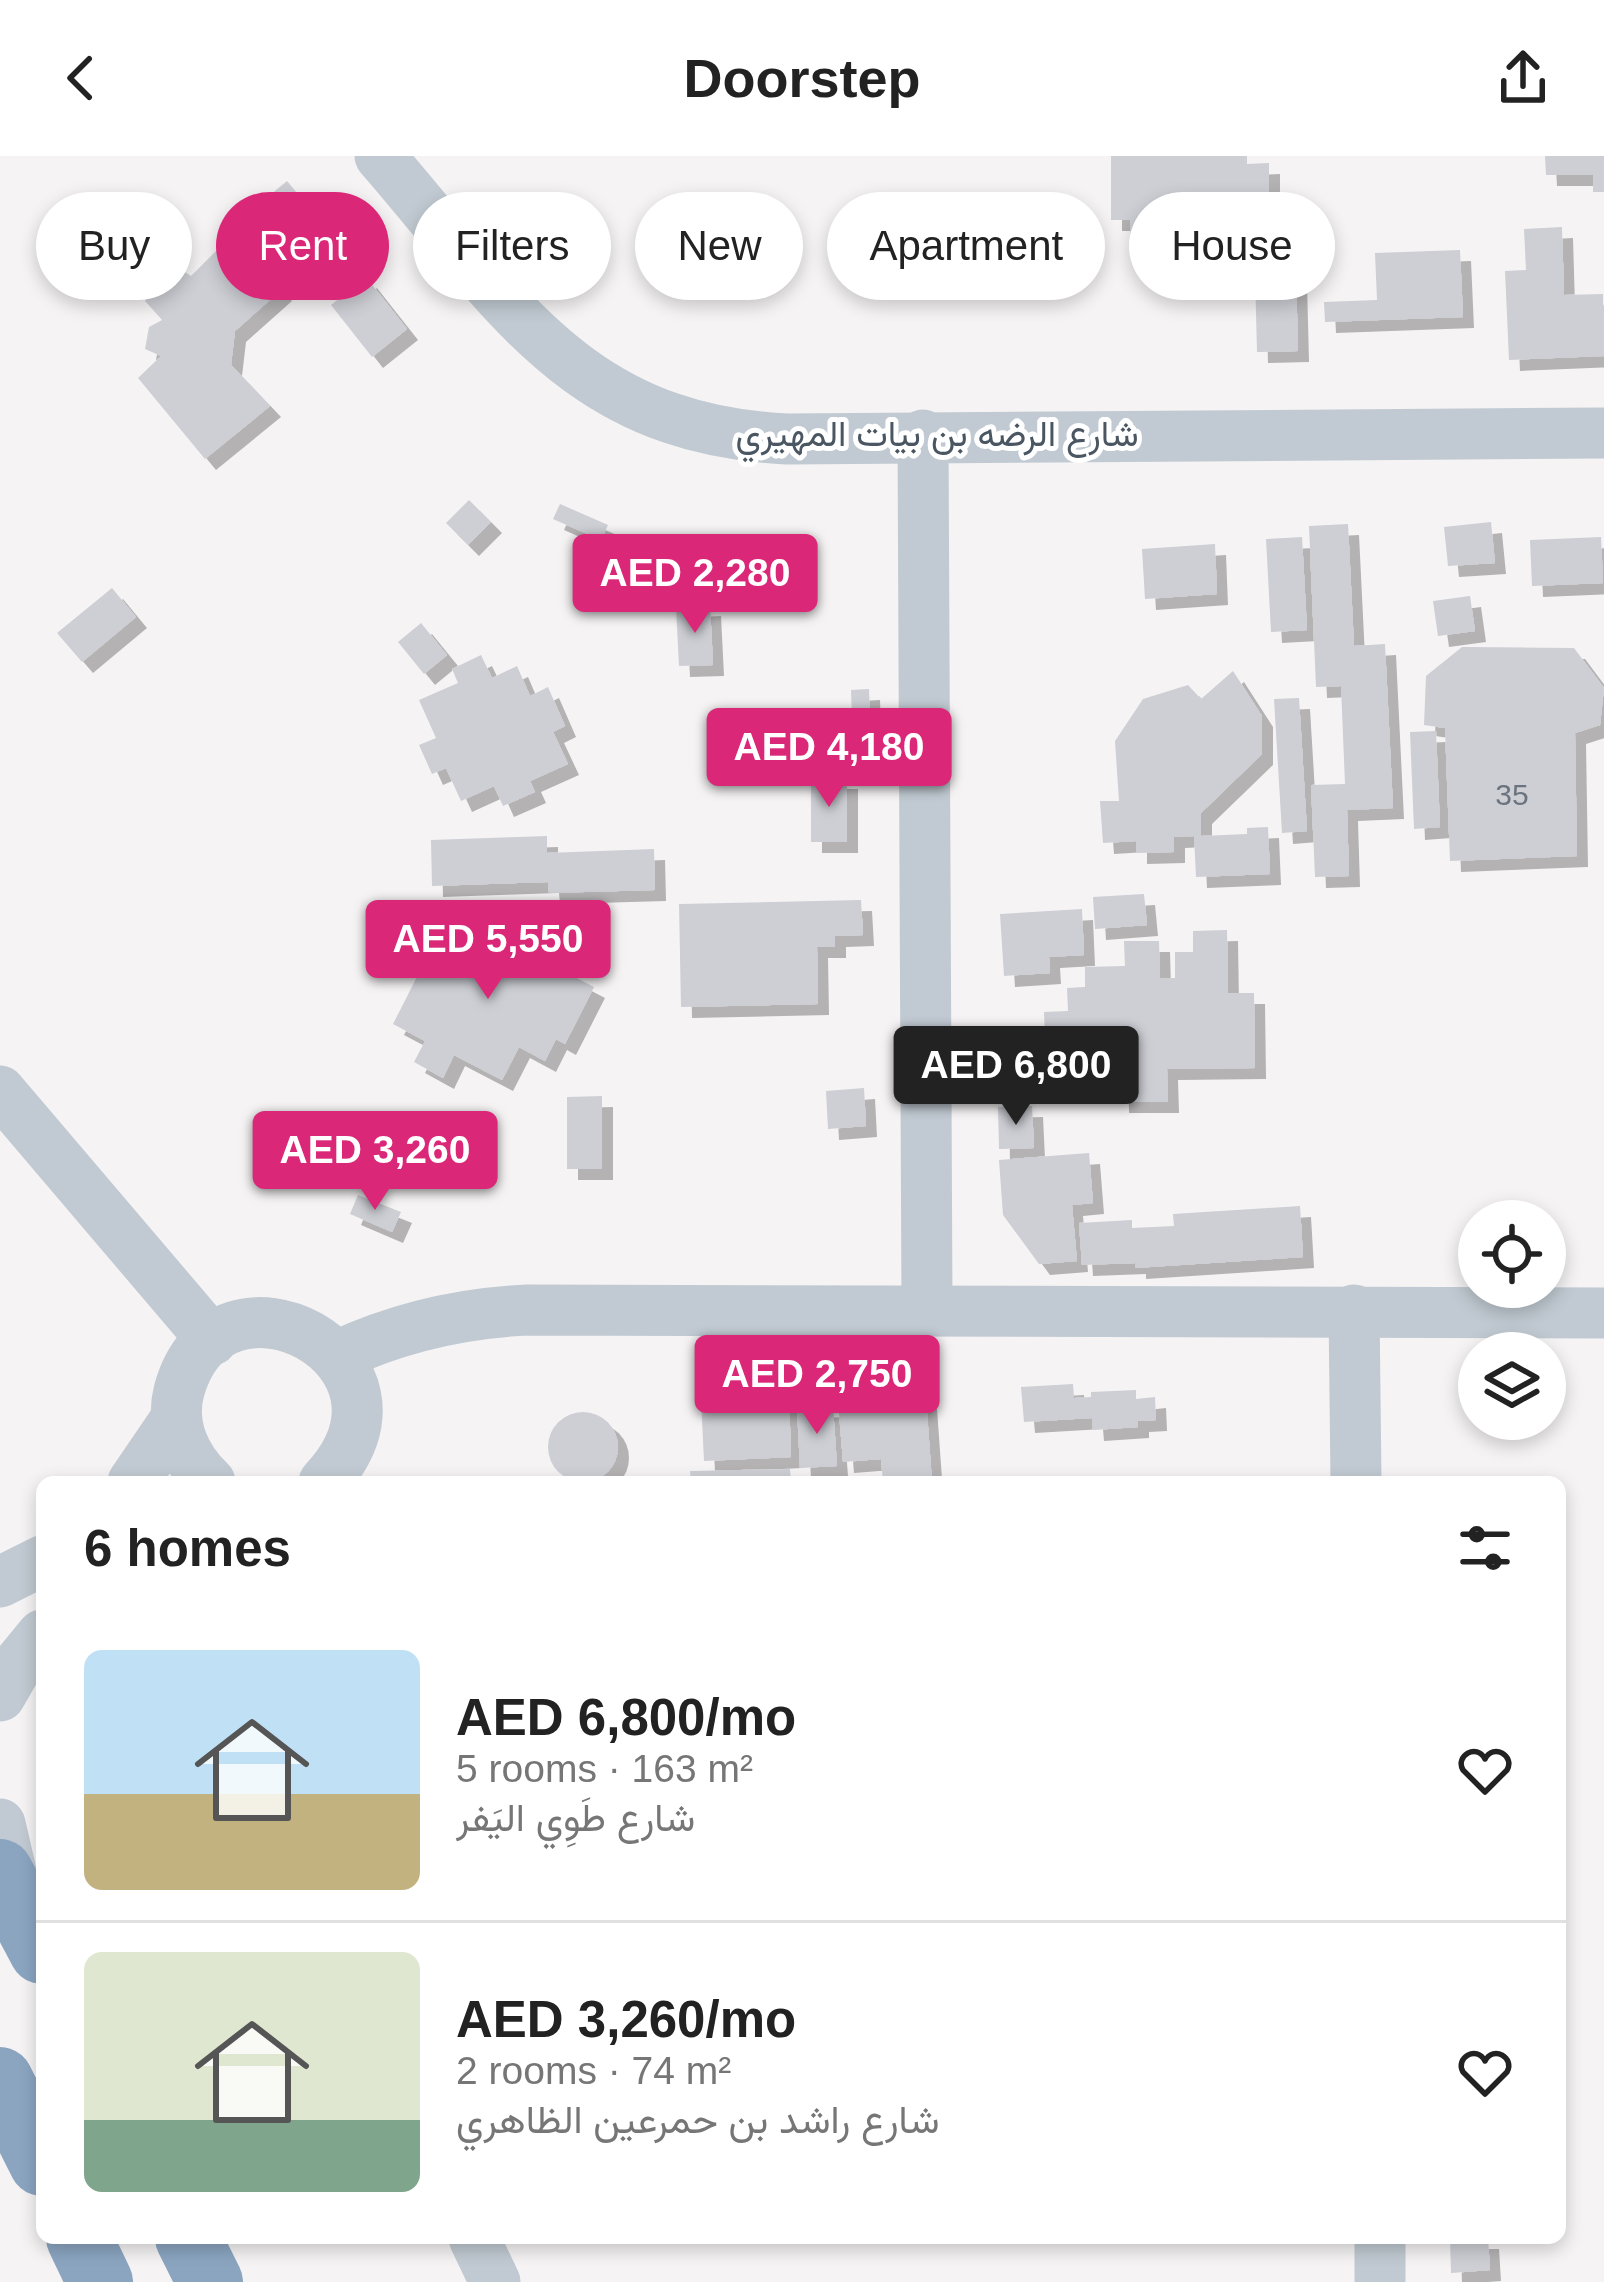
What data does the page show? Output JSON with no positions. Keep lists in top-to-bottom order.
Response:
{
  "streets": {
    "street": ["شارع الرضه بن بيات المهيري"]
  },
  "house_numbers": ["35"],
  "page": {
    "header": "Doorstep",
    "chip": [
      "Buy",
      "Rent",
      "Filters",
      "New",
      "Apartment",
      "House"
    ],
    "price": [
      "AED 2,280",
      "AED 4,180",
      "AED 5,550",
      "AED 6,800",
      "AED 3,260",
      "AED 2,750"
    ],
    "heading": "6 homes",
    "list": [
      {
        "name": "AED 6,800/mo",
        "note": "5 rooms · 163 m² · شارع طَوِي اليَفر"
      },
      {
        "name": "AED 3,260/mo",
        "note": "2 rooms · 74 m² · شارع راشد بن حمرعين الظاهري"
      }
    ]
  }
}
